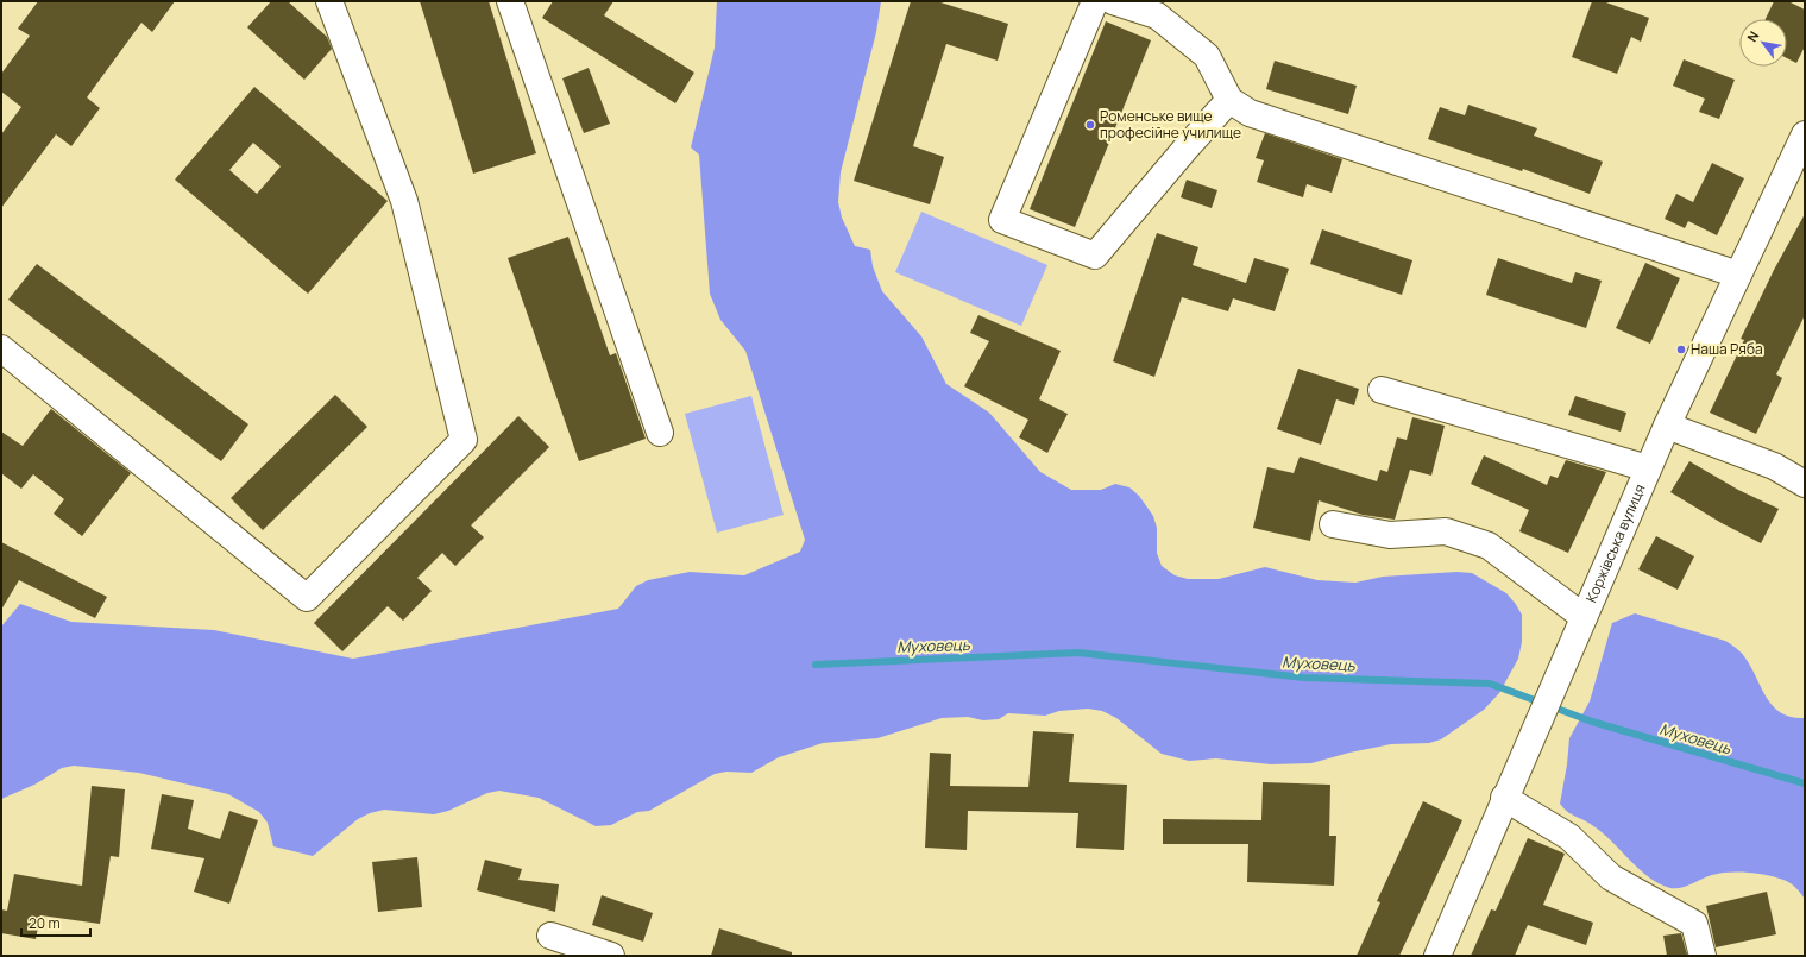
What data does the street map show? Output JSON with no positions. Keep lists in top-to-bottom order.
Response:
{
  "streets": {
    "street": ["Коржівська вулиця"]
  },
  "water": ["Муховець"],
  "places": ["Роменське вище професійне училище", "Наша Ряба"],
  "scale_bar": "20 m",
  "north": "top left"
}
